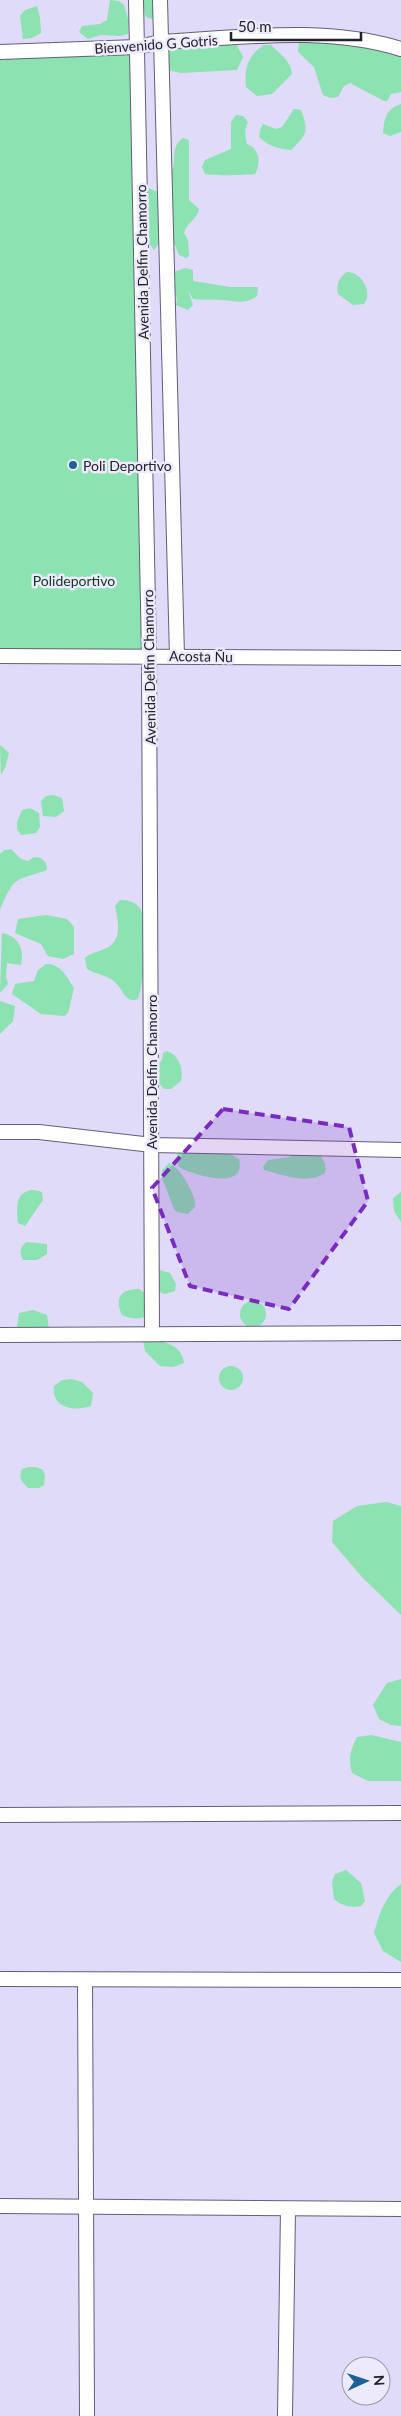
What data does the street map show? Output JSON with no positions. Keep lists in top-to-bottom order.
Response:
{
  "streets": {
    "street": ["Bienvenido G Gotris", "Avenida Delfin Chamorro", "Acosta Ñu"]
  },
  "crossings": [
    ["Bienvenido G Gotris", "Avenida Delfin Chamorro"],
    ["Avenida Delfin Chamorro", "Acosta Ñu"]
  ],
  "parks": ["Polideportivo"],
  "places": ["Poli Deportivo"],
  "scale_bar": "50 m",
  "north": "right"
}
